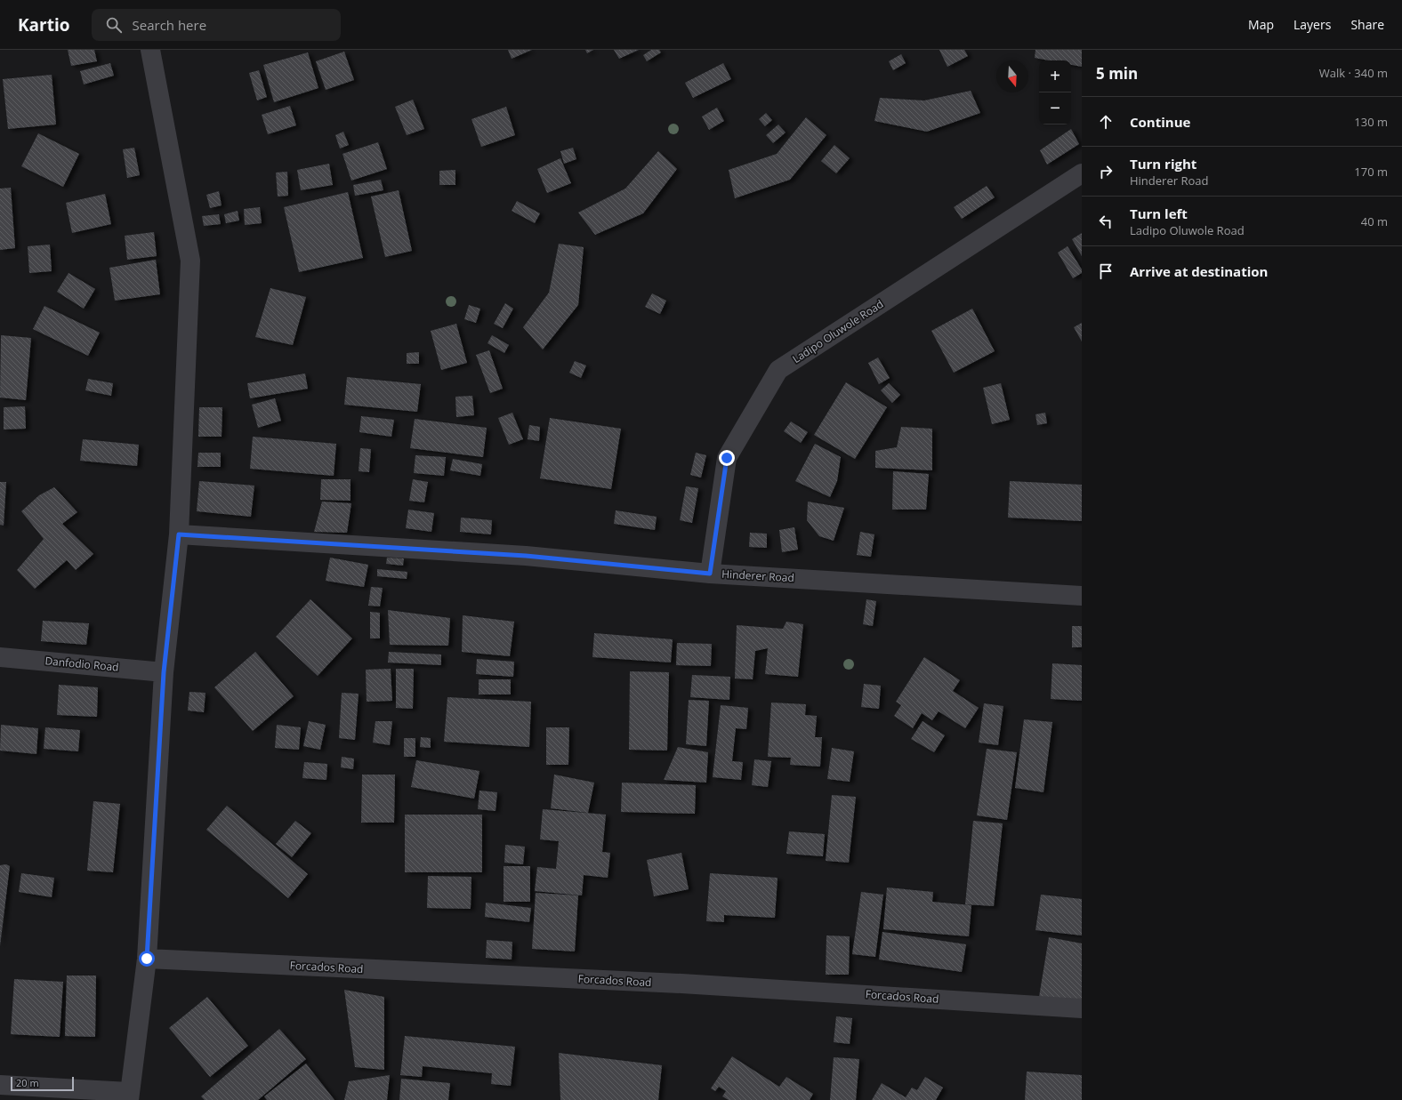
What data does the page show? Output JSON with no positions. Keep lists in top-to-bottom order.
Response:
{
  "streets": {
    "street": [
      "Ladipo Oluwole Road",
      "Hinderer Road",
      "Danfodio Road",
      "Forcados Road"
    ]
  },
  "crossings": [
    ["Ladipo Oluwole Road", "Hinderer Road"]
  ],
  "scale_bar": "20 m",
  "north": "bottom",
  "page": {
    "header": "Kartio",
    "search": "Search here",
    "nav": ["Map", "Layers", "Share"],
    "heading": ["5 min", "Walk · 340 m"],
    "map_buttons": ["+", "−"],
    "list": [
      ["Continue", "130 m"],
      ["Turn right", "Hinderer Road", "170 m"],
      ["Turn left", "Ladipo Oluwole Road", "40 m"],
      "Arrive at destination"
    ],
    "scale": "20 m"
  }
}
